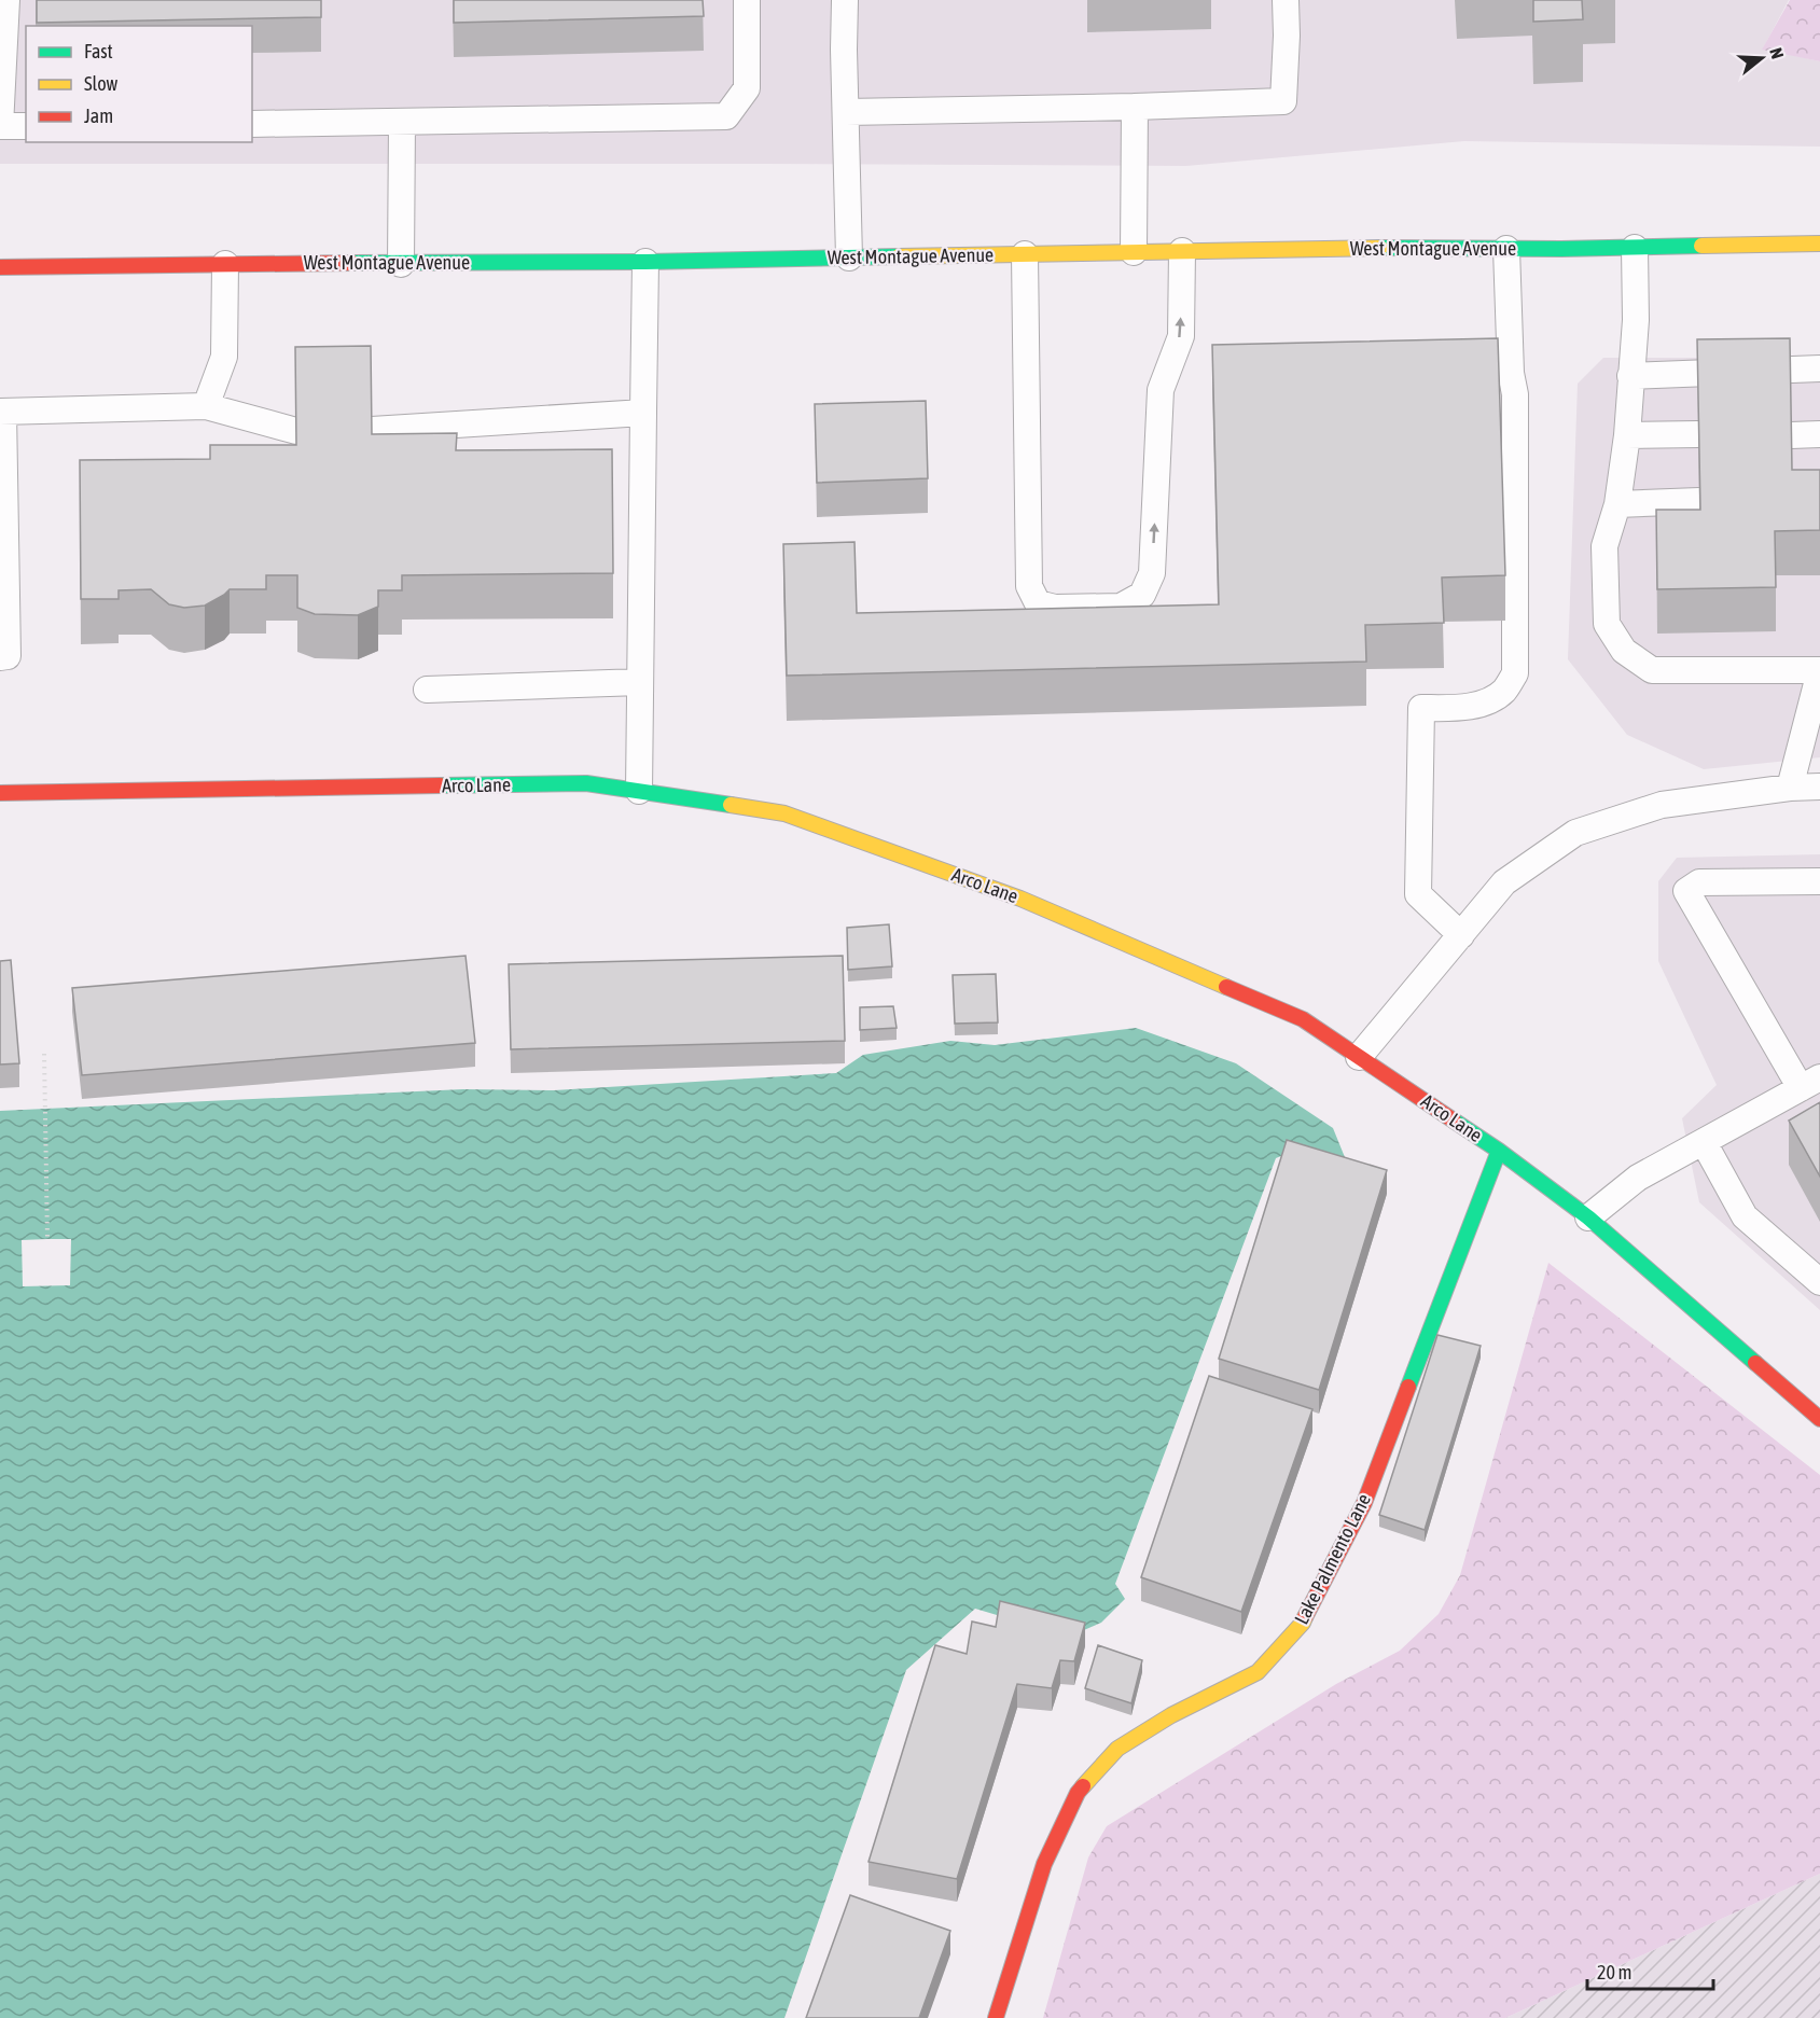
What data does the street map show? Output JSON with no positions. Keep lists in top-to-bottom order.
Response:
{
  "streets": {
    "street": ["West Montague Avenue", "Arco Lane", "Lake Palmento Lane"]
  },
  "crossings": [
    ["Arco Lane", "Lake Palmento Lane"]
  ],
  "legend": ["Fast", "Slow", "Jam"],
  "scale_bar": "20 m",
  "north": "right"
}
